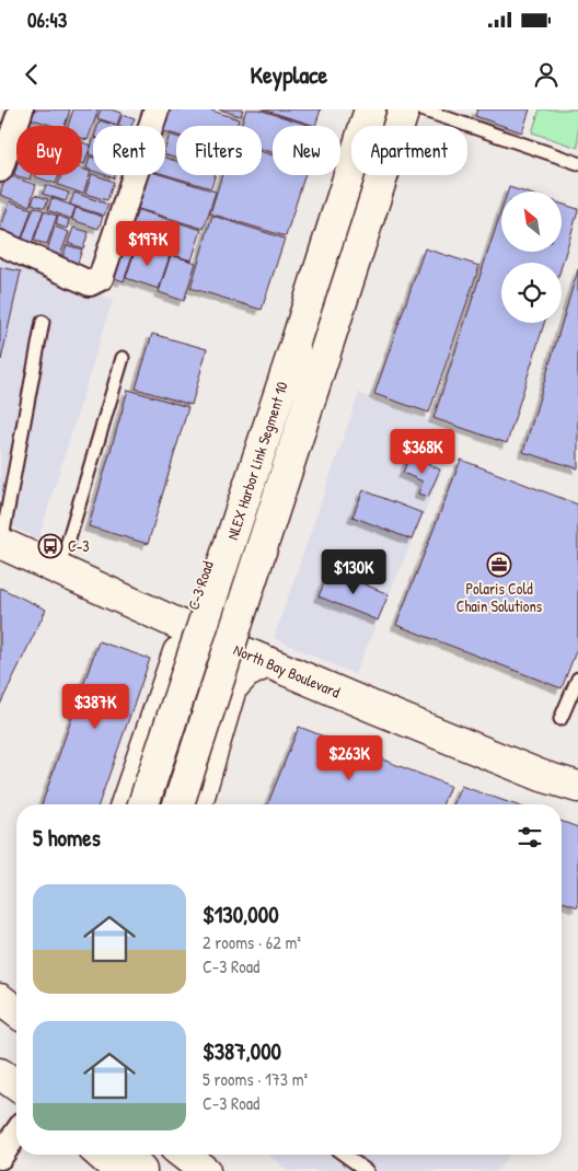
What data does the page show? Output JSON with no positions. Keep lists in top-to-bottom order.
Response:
{
  "streets": {
    "main road": ["NLEX Harbor Link Segment 10", "C-3 Road", "North Bay Boulevard"]
  },
  "crossings": [
    ["C-3 Road", "North Bay Boulevard"]
  ],
  "places": {
    "bus stop": ["C-3"],
    "office": ["Polaris Cold Chain Solutions"]
  },
  "north": "top left",
  "page": {
    "status": "06:43",
    "header": "Keyplace",
    "chip": [
      "Buy",
      "Rent",
      "Filters",
      "New",
      "Apartment"
    ],
    "price": [
      "$197K",
      "$368K",
      "$130K",
      "$387K",
      "$263K"
    ],
    "heading": "5 homes",
    "list": [
      {
        "name": "$130,000",
        "note": "2 rooms · 62 m² · C-3 Road"
      },
      {
        "name": "$387,000",
        "note": "5 rooms · 173 m² · C-3 Road"
      }
    ]
  }
}
